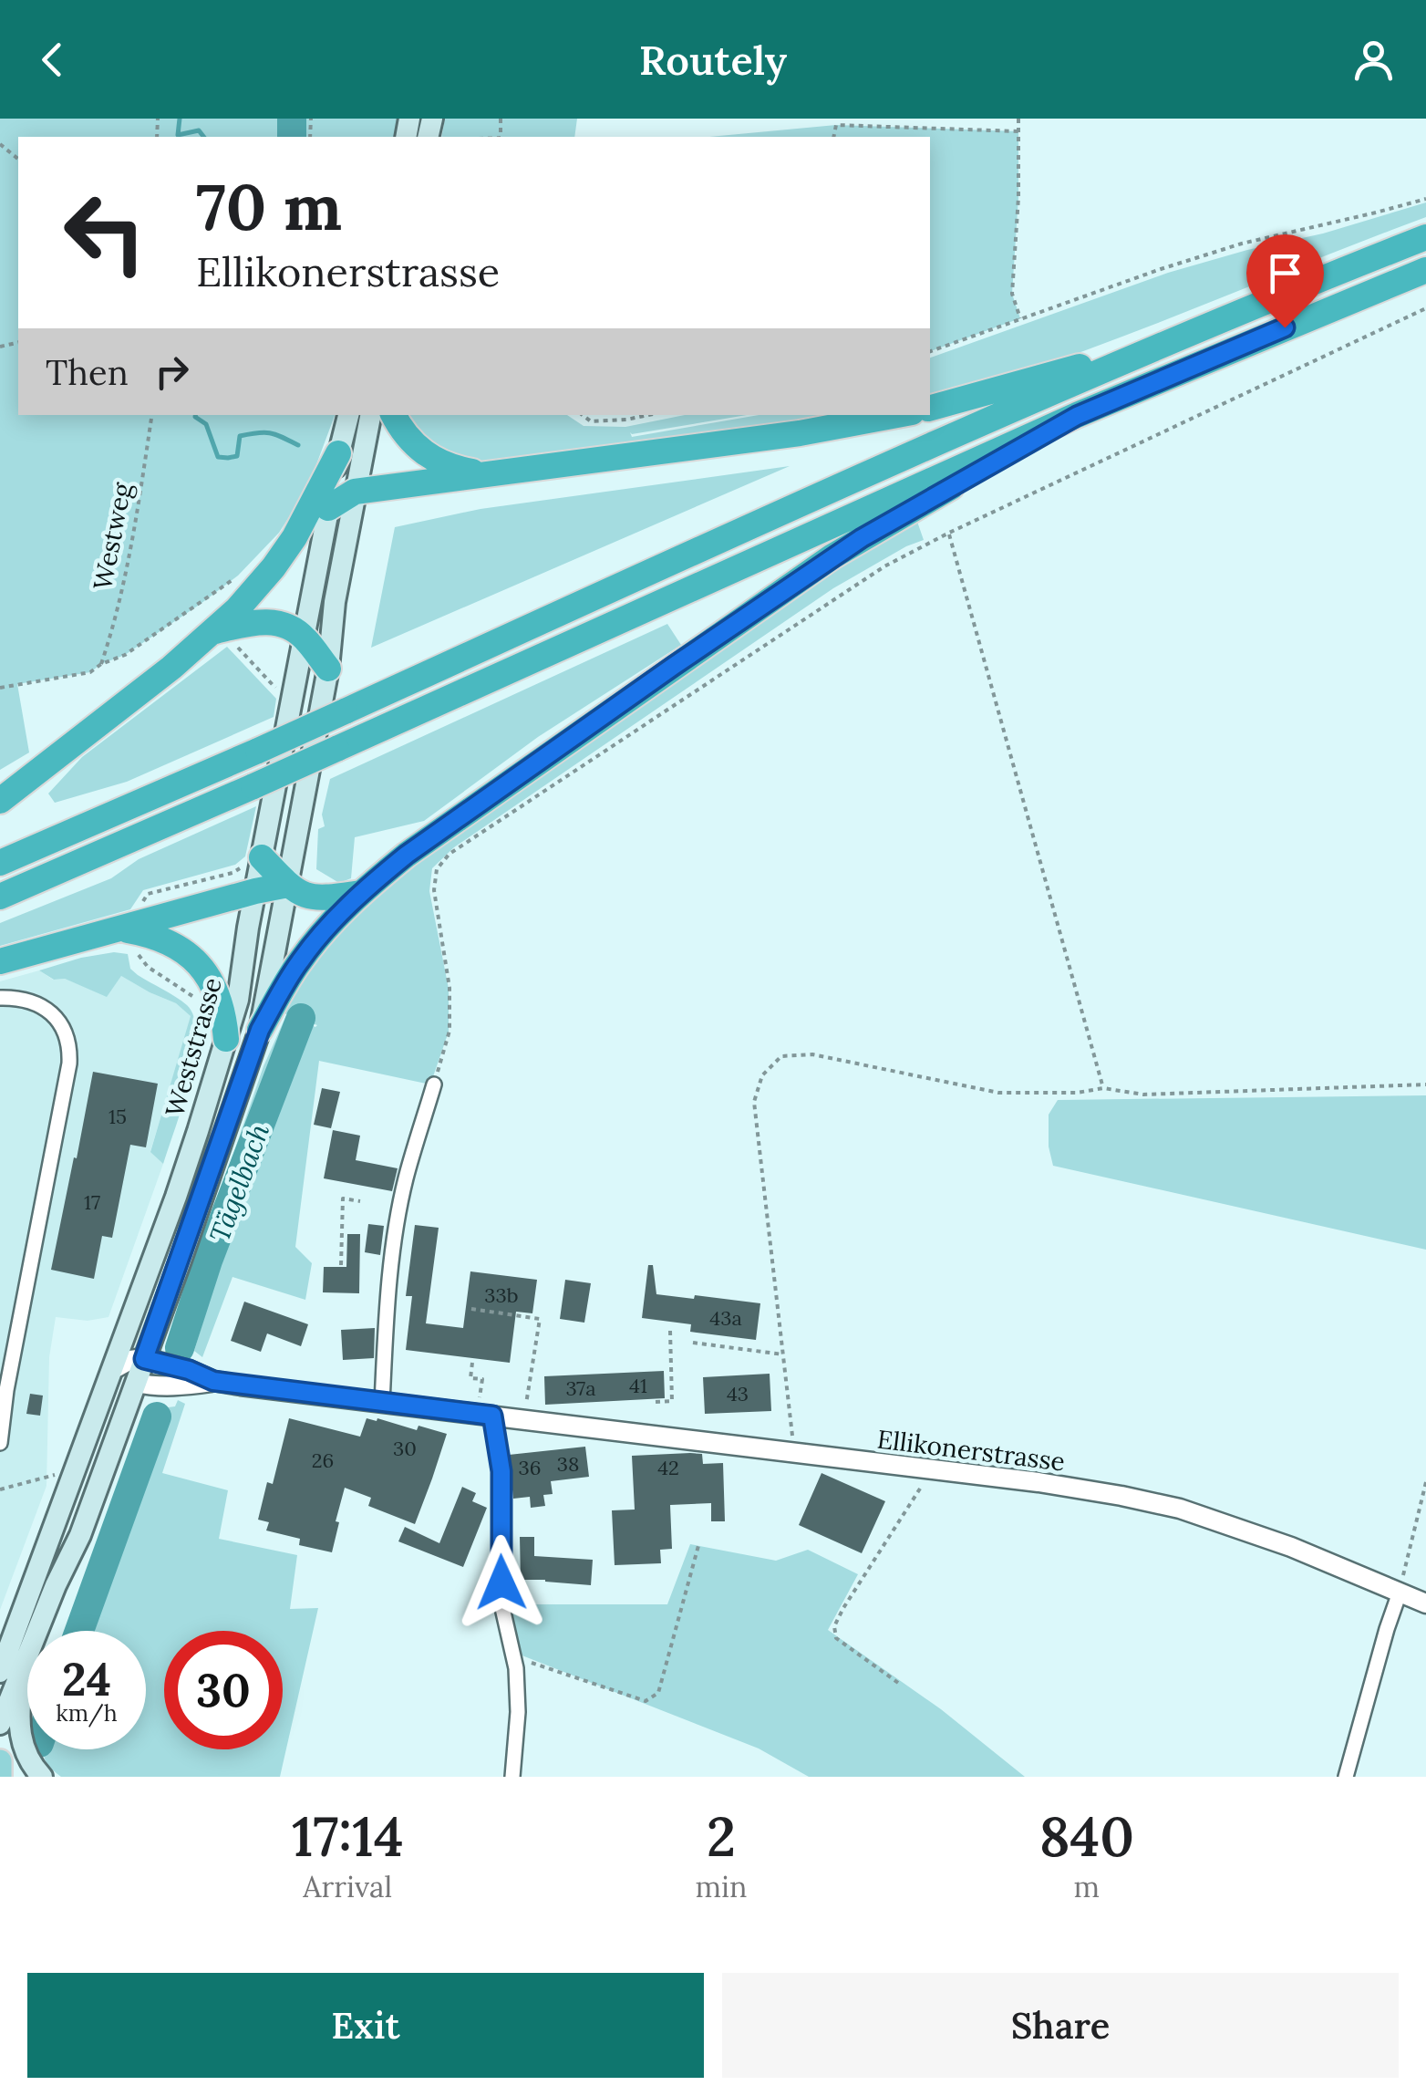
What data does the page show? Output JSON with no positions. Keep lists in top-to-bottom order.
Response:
{
  "streets": {
    "main road": ["Weststrasse"],
    "street": ["Ellikonerstrasse"],
    "path": ["Westweg"]
  },
  "water": ["Tägelbach"],
  "house_numbers": [
    "15",
    "17",
    "33b",
    "43a",
    "41",
    "37a",
    "43",
    "30",
    "26",
    "38",
    "36",
    "42"
  ],
  "page": {
    "header": "Routely",
    "turn": ["70 m", "Ellikonerstrasse"],
    "then": "Then",
    "speed": "24 km/h",
    "limit": "30",
    "eta": [
      "17:14",
      "Arrival",
      "2",
      "min",
      "840",
      "m"
    ],
    "buttons": ["Exit", "Share"]
  }
}
